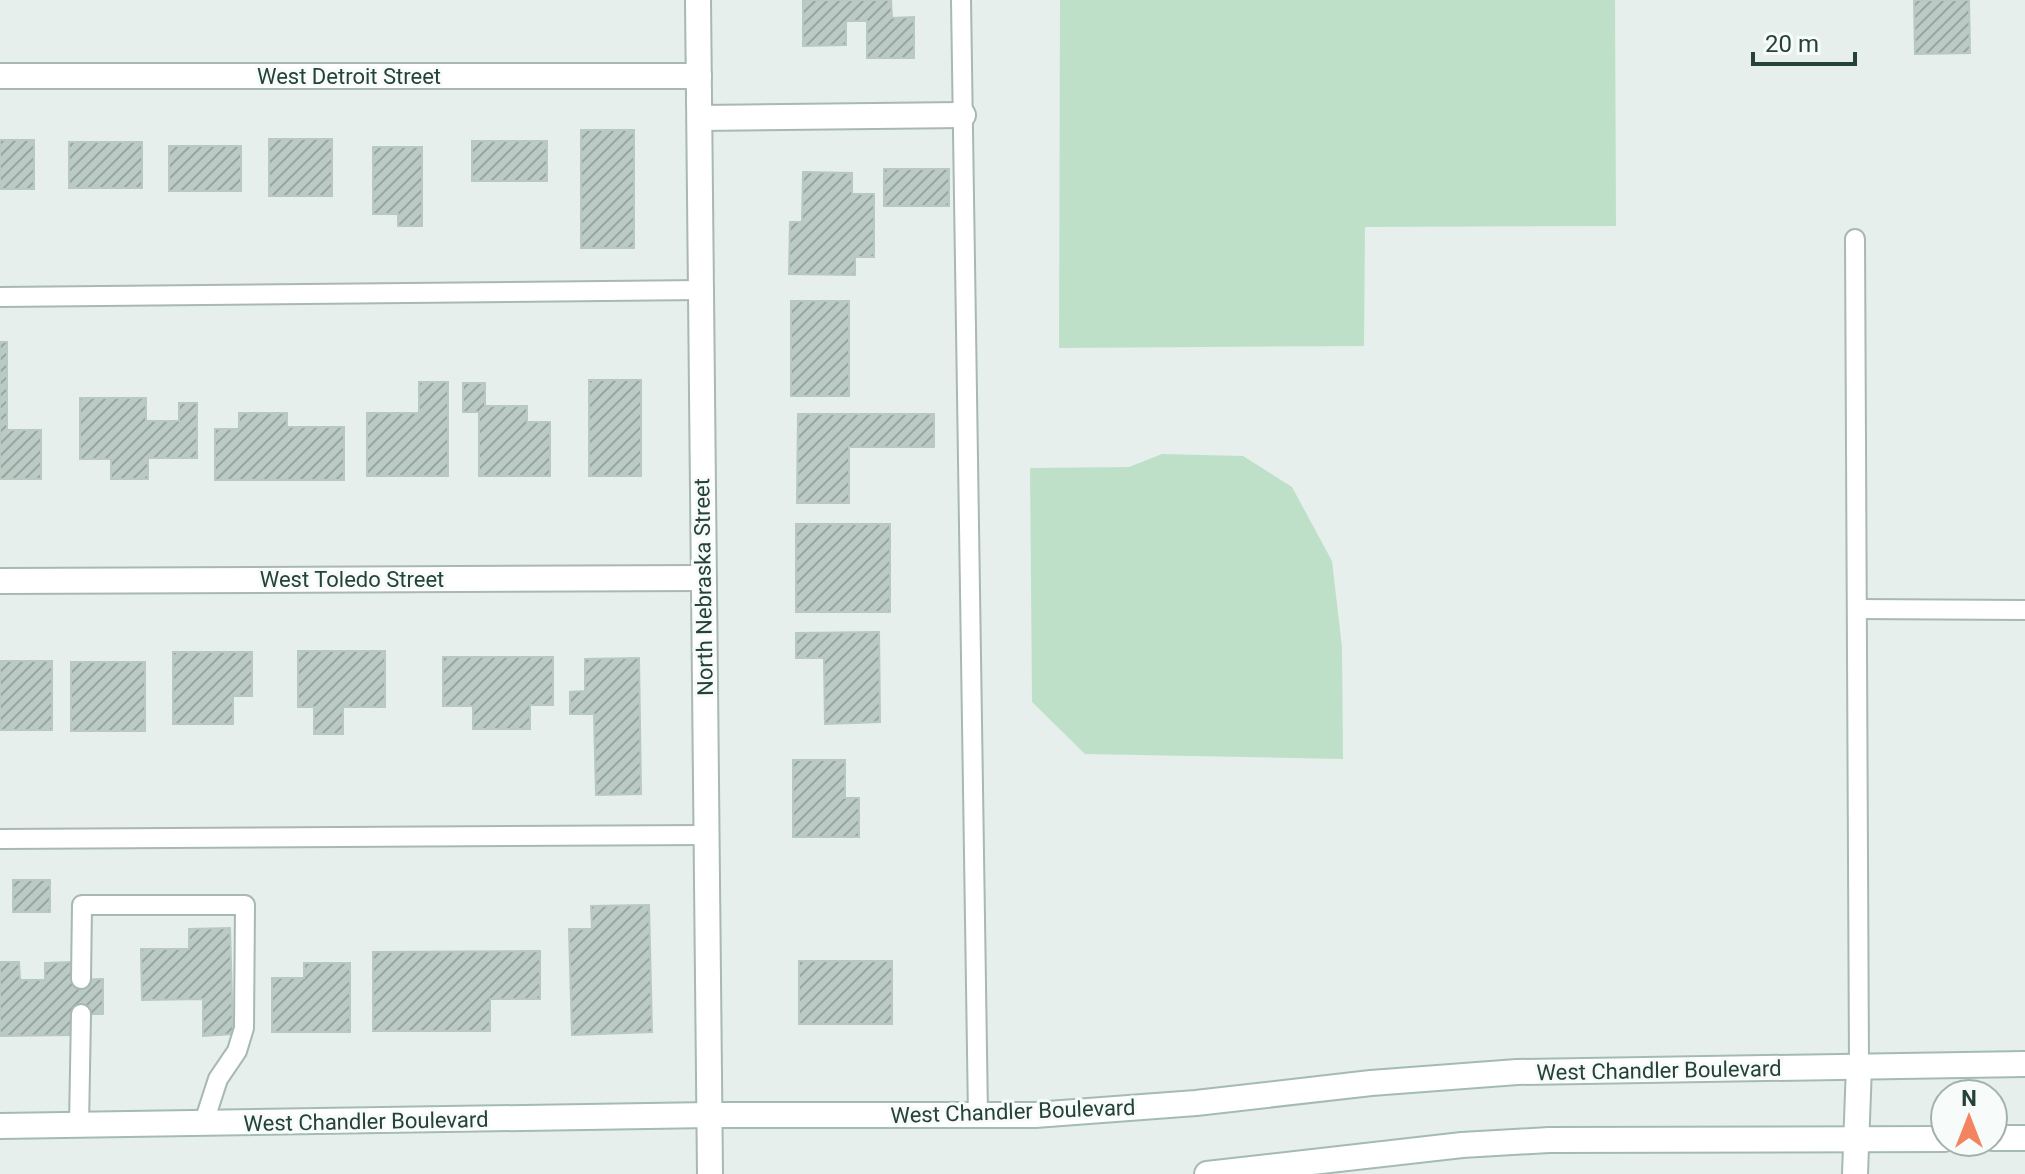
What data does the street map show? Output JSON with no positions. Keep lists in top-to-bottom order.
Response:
{
  "streets": {
    "street": [
      "West Detroit Street",
      "West Toledo Street",
      "North Nebraska Street",
      "West Chandler Boulevard"
    ]
  },
  "crossings": [
    ["West Detroit Street", "North Nebraska Street"],
    ["West Toledo Street", "North Nebraska Street"],
    ["North Nebraska Street", "West Chandler Boulevard"]
  ],
  "scale_bar": "20 m",
  "north": "top"
}
